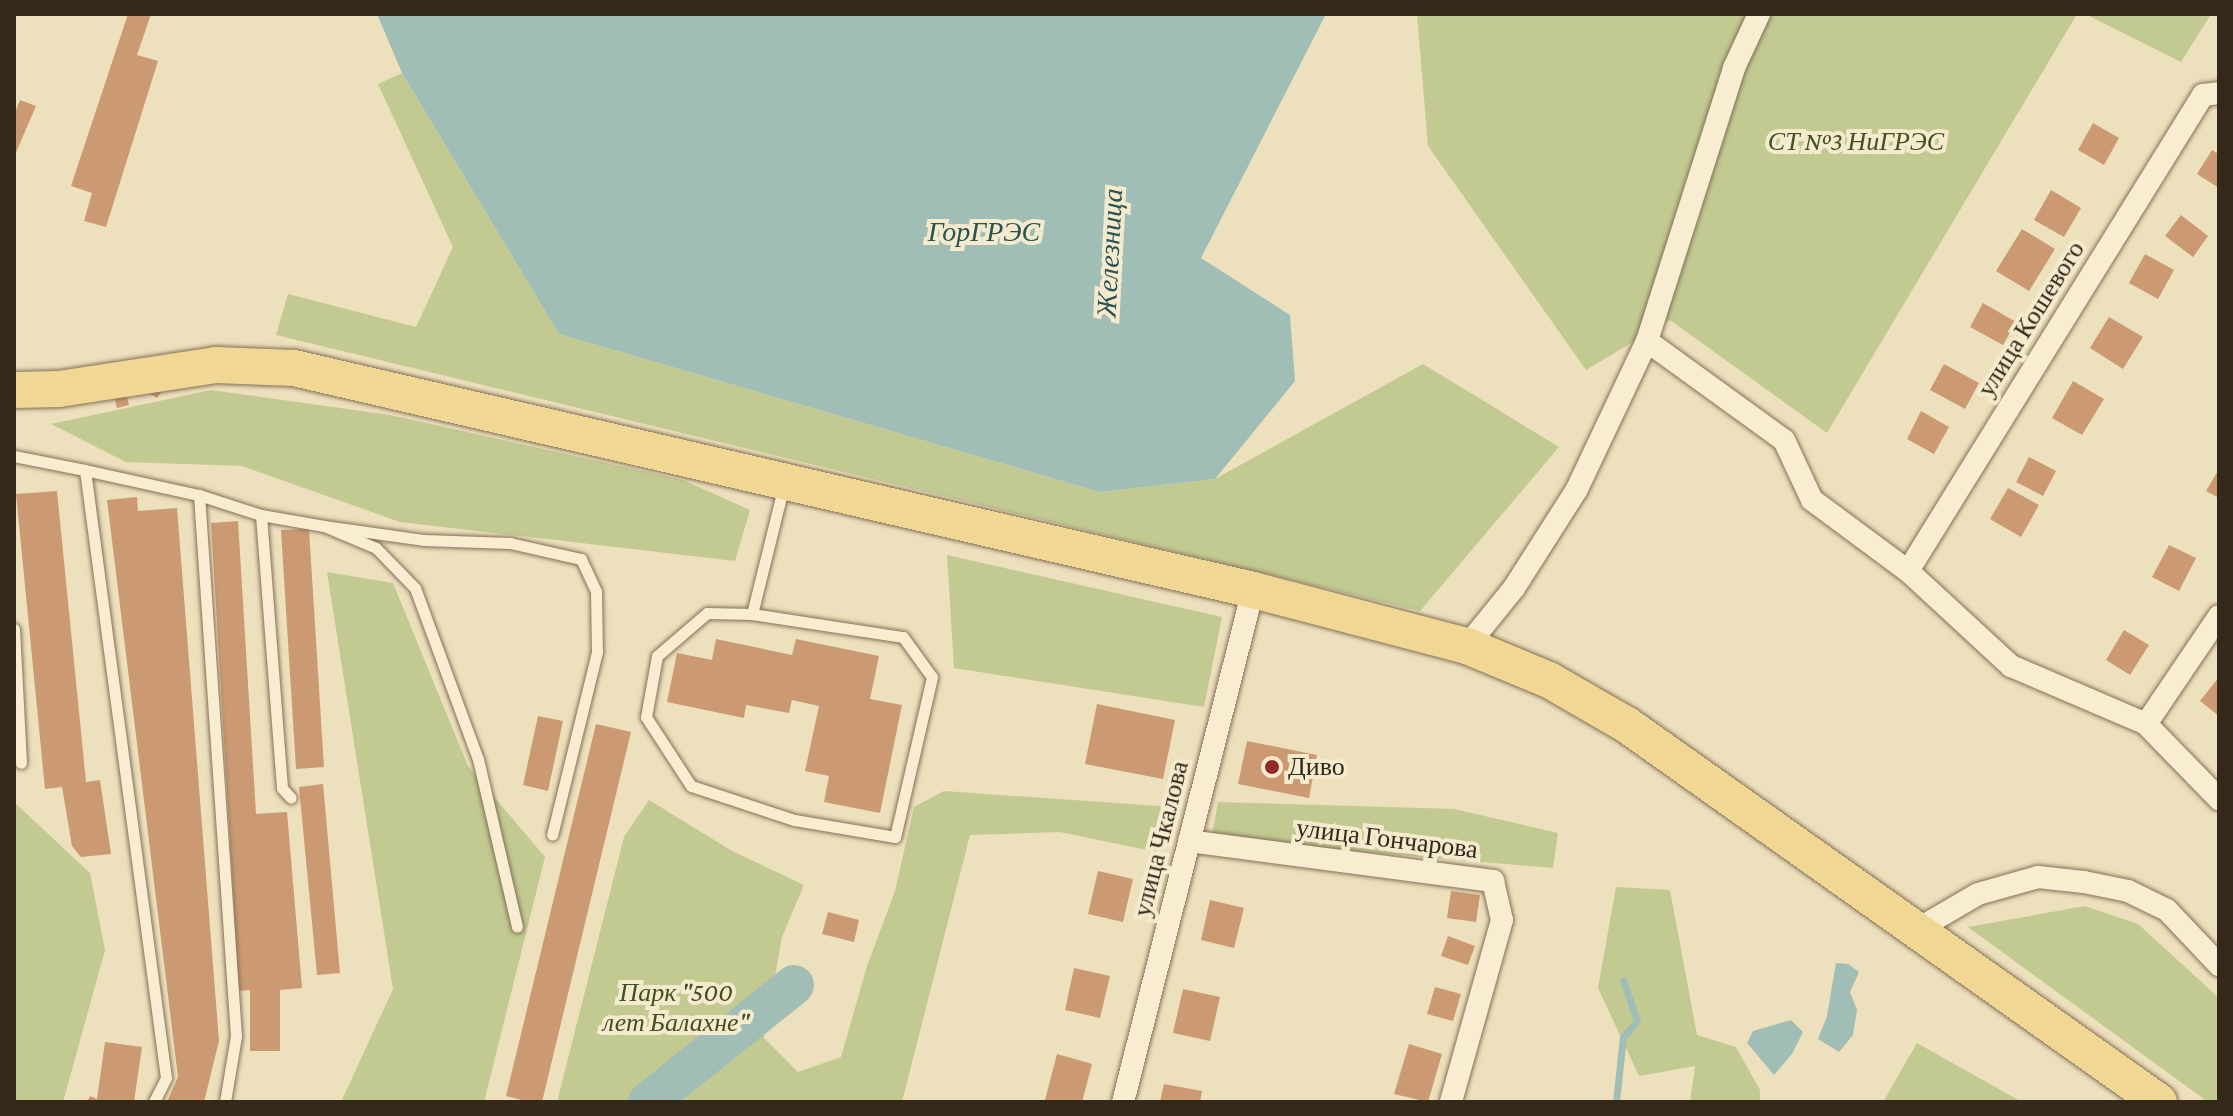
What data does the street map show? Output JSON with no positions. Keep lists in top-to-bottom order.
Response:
{
  "streets": {
    "street": ["улица Кошевого", "улица Чкалова", "улица Гончарова"]
  },
  "crossings": [
    ["улица Чкалова", "улица Гончарова"]
  ],
  "water": ["ГорГРЭС", "Железница"],
  "parks": ["СТ №3 НиГРЭС", "Парк \"500 лет Балахне\""],
  "places": ["Диво"]
}
